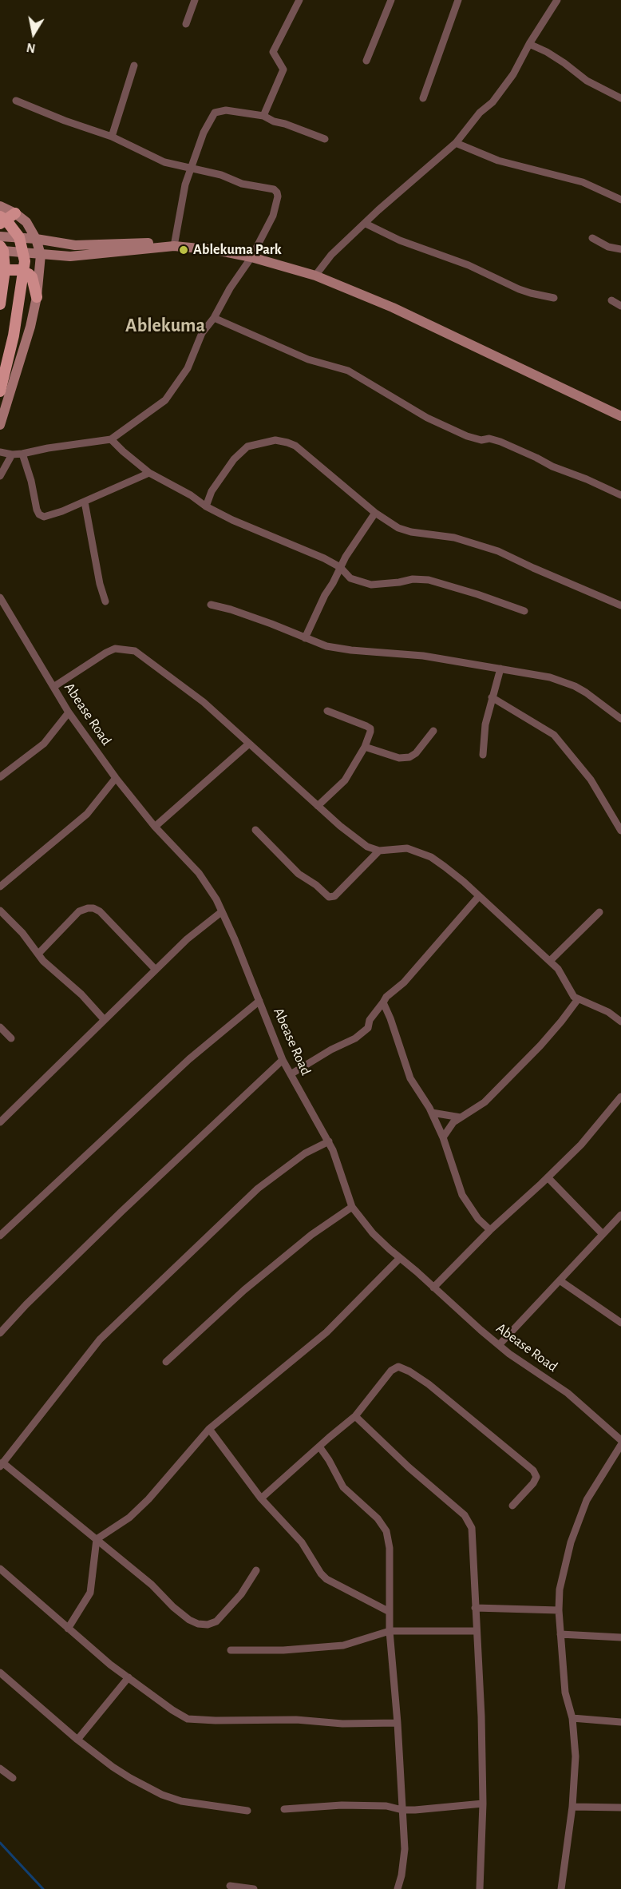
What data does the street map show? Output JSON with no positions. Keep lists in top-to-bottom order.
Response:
{
  "streets": {
    "street": ["Abease Road"]
  },
  "districts": ["Ablekuma"],
  "places": ["Ablekuma Park"],
  "north": "bottom"
}
